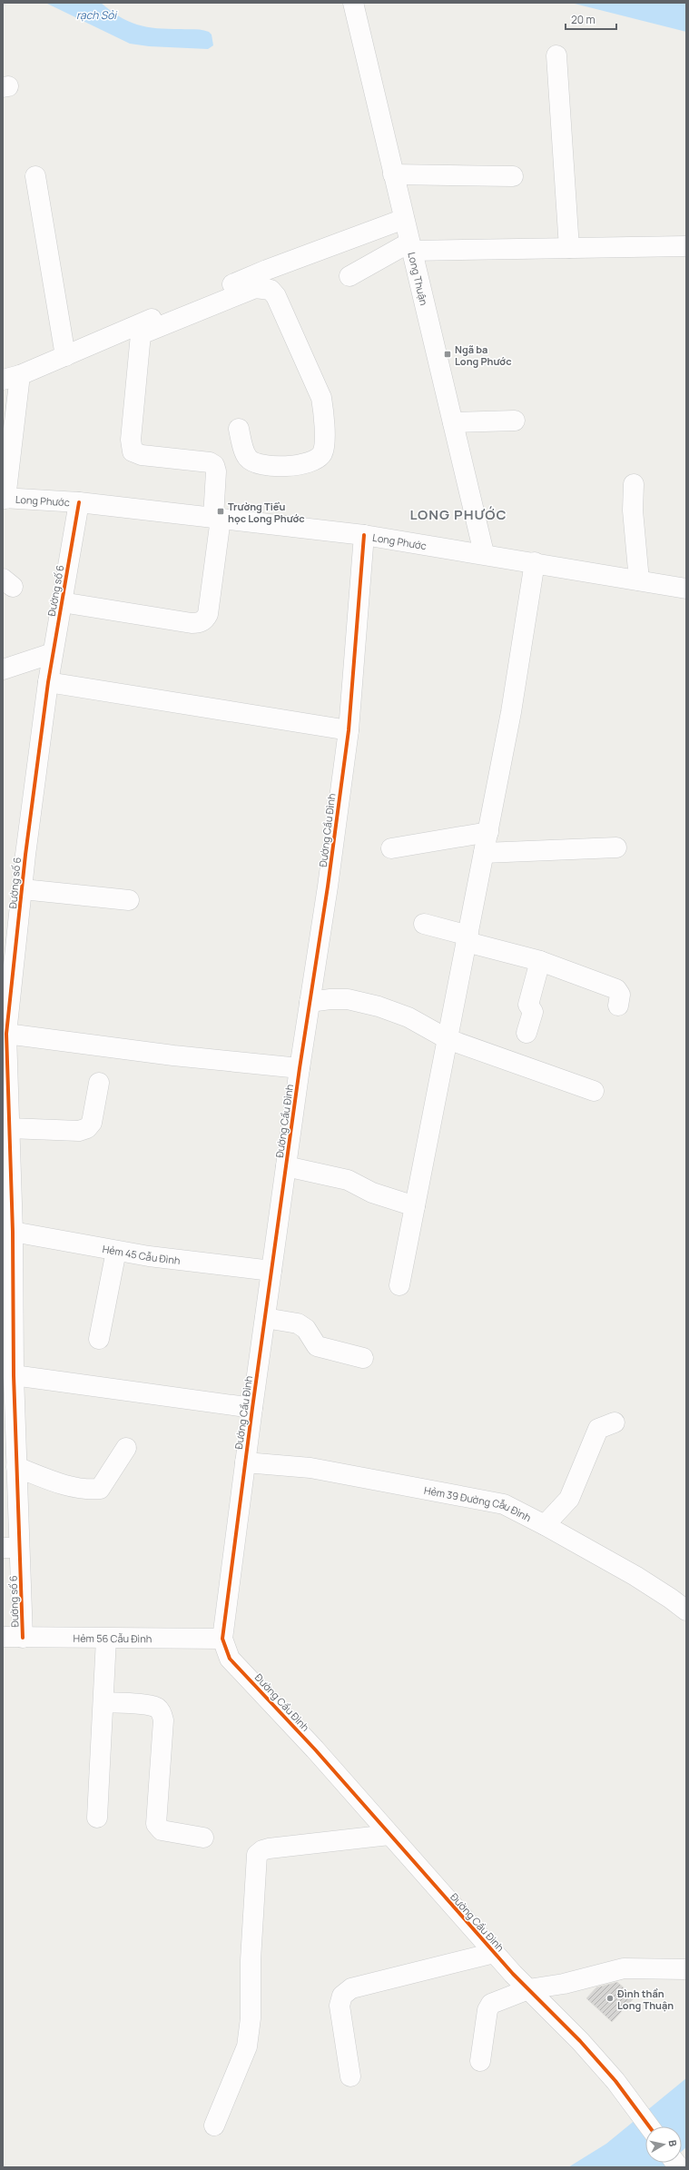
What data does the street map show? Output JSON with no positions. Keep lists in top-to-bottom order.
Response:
{
  "streets": {
    "street": [
      "Long Thuận",
      "Long Phước",
      "Đường số 6",
      "Đường Cầu Đình",
      "Hẻm 45 Cẫu Đình",
      "Hẻm 39 Đường Cẫu Đình",
      "Hẻm 56 Cẫu Đình"
    ]
  },
  "crossings": [
    ["Long Thuận", "Long Phước"],
    ["Long Phước", "Đường số 6"],
    ["Long Phước", "Đường Cầu Đình"],
    ["Đường số 6", "Hẻm 45 Cẫu Đình"],
    ["Đường số 6", "Hẻm 56 Cẫu Đình"],
    ["Đường Cầu Đình", "Hẻm 45 Cẫu Đình"],
    ["Đường Cầu Đình", "Hẻm 39 Đường Cẫu Đình"],
    ["Đường Cầu Đình", "Hẻm 56 Cẫu Đình"]
  ],
  "districts": ["LONG PHƯỚC"],
  "water": ["rạch Sỏi"],
  "places": {
    "transit": ["Ngã ba Long Phước", "Trường Tiểu học Long Phước"],
    "other": ["Đình thần Long Thuận"]
  },
  "scale_bar": "20 m",
  "north": "right"
}
